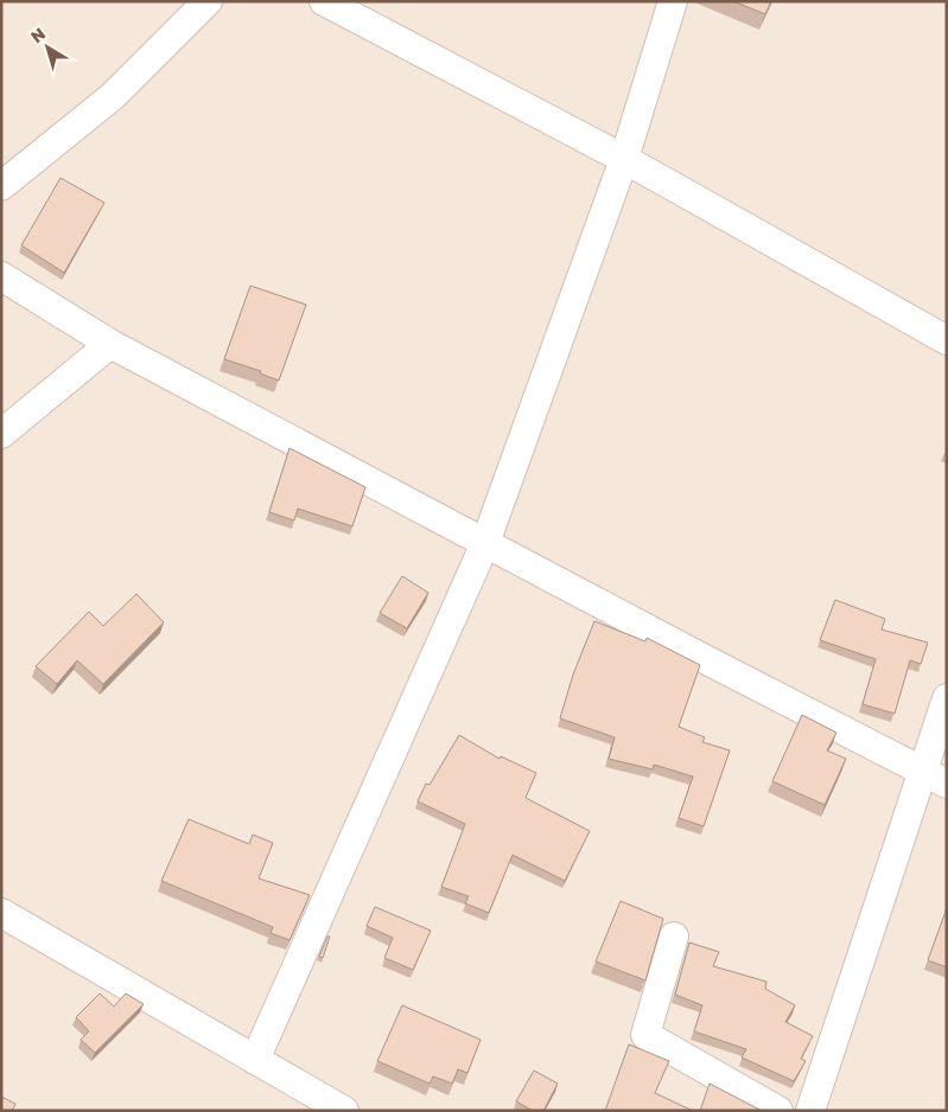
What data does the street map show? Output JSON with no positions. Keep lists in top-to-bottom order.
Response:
{
  "north": "top left"
}
